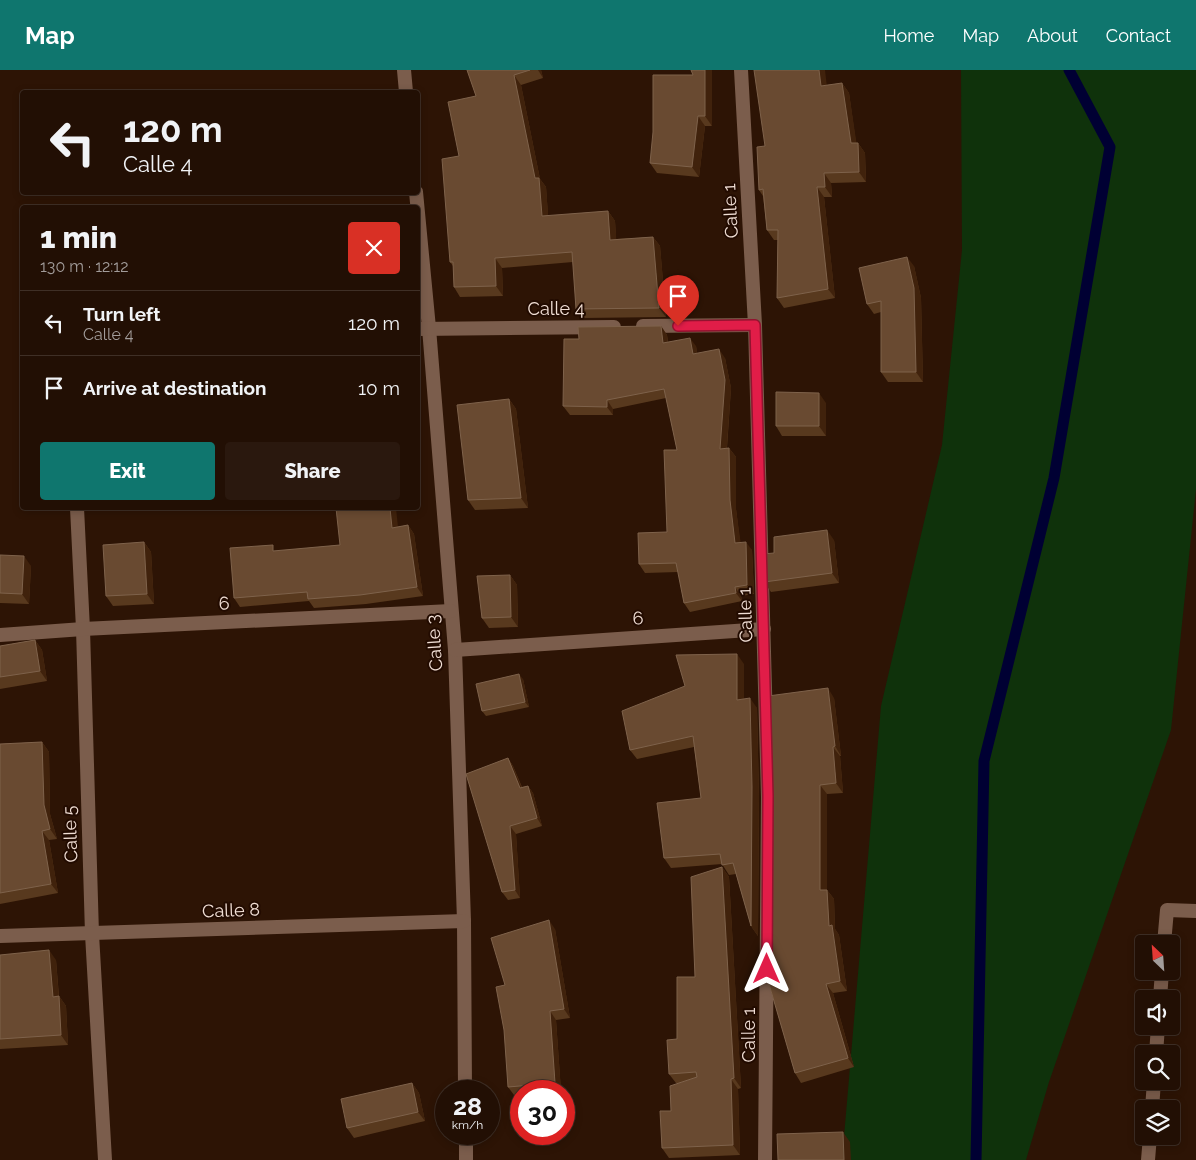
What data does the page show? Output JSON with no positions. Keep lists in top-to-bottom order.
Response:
{
  "streets": {
    "street": [
      "Calle 1",
      "Calle 4",
      "6",
      "Calle 3",
      "Calle 5",
      "Calle 8"
    ]
  },
  "crossings": [
    ["Calle 1", "Calle 4"],
    ["Calle 1", "6"],
    ["Calle 4", "Calle 3"],
    ["6", "Calle 3"],
    ["6", "Calle 5"],
    ["Calle 3", "Calle 8"],
    ["Calle 5", "Calle 8"]
  ],
  "north": "top left",
  "page": {
    "header": "Map",
    "nav": [
      "Home",
      "Map",
      "About",
      "Contact"
    ],
    "turn": ["120 m", "Calle 4"],
    "heading": ["1 min", "130 m · 12:12"],
    "list": [
      {
        "name": "Turn left",
        "note": "Calle 4",
        "value": "120 m"
      },
      {
        "name": "Arrive at destination",
        "value": "10 m"
      }
    ],
    "buttons": ["Exit", "Share"],
    "speed": "28 km/h",
    "limit": "30"
  }
}
